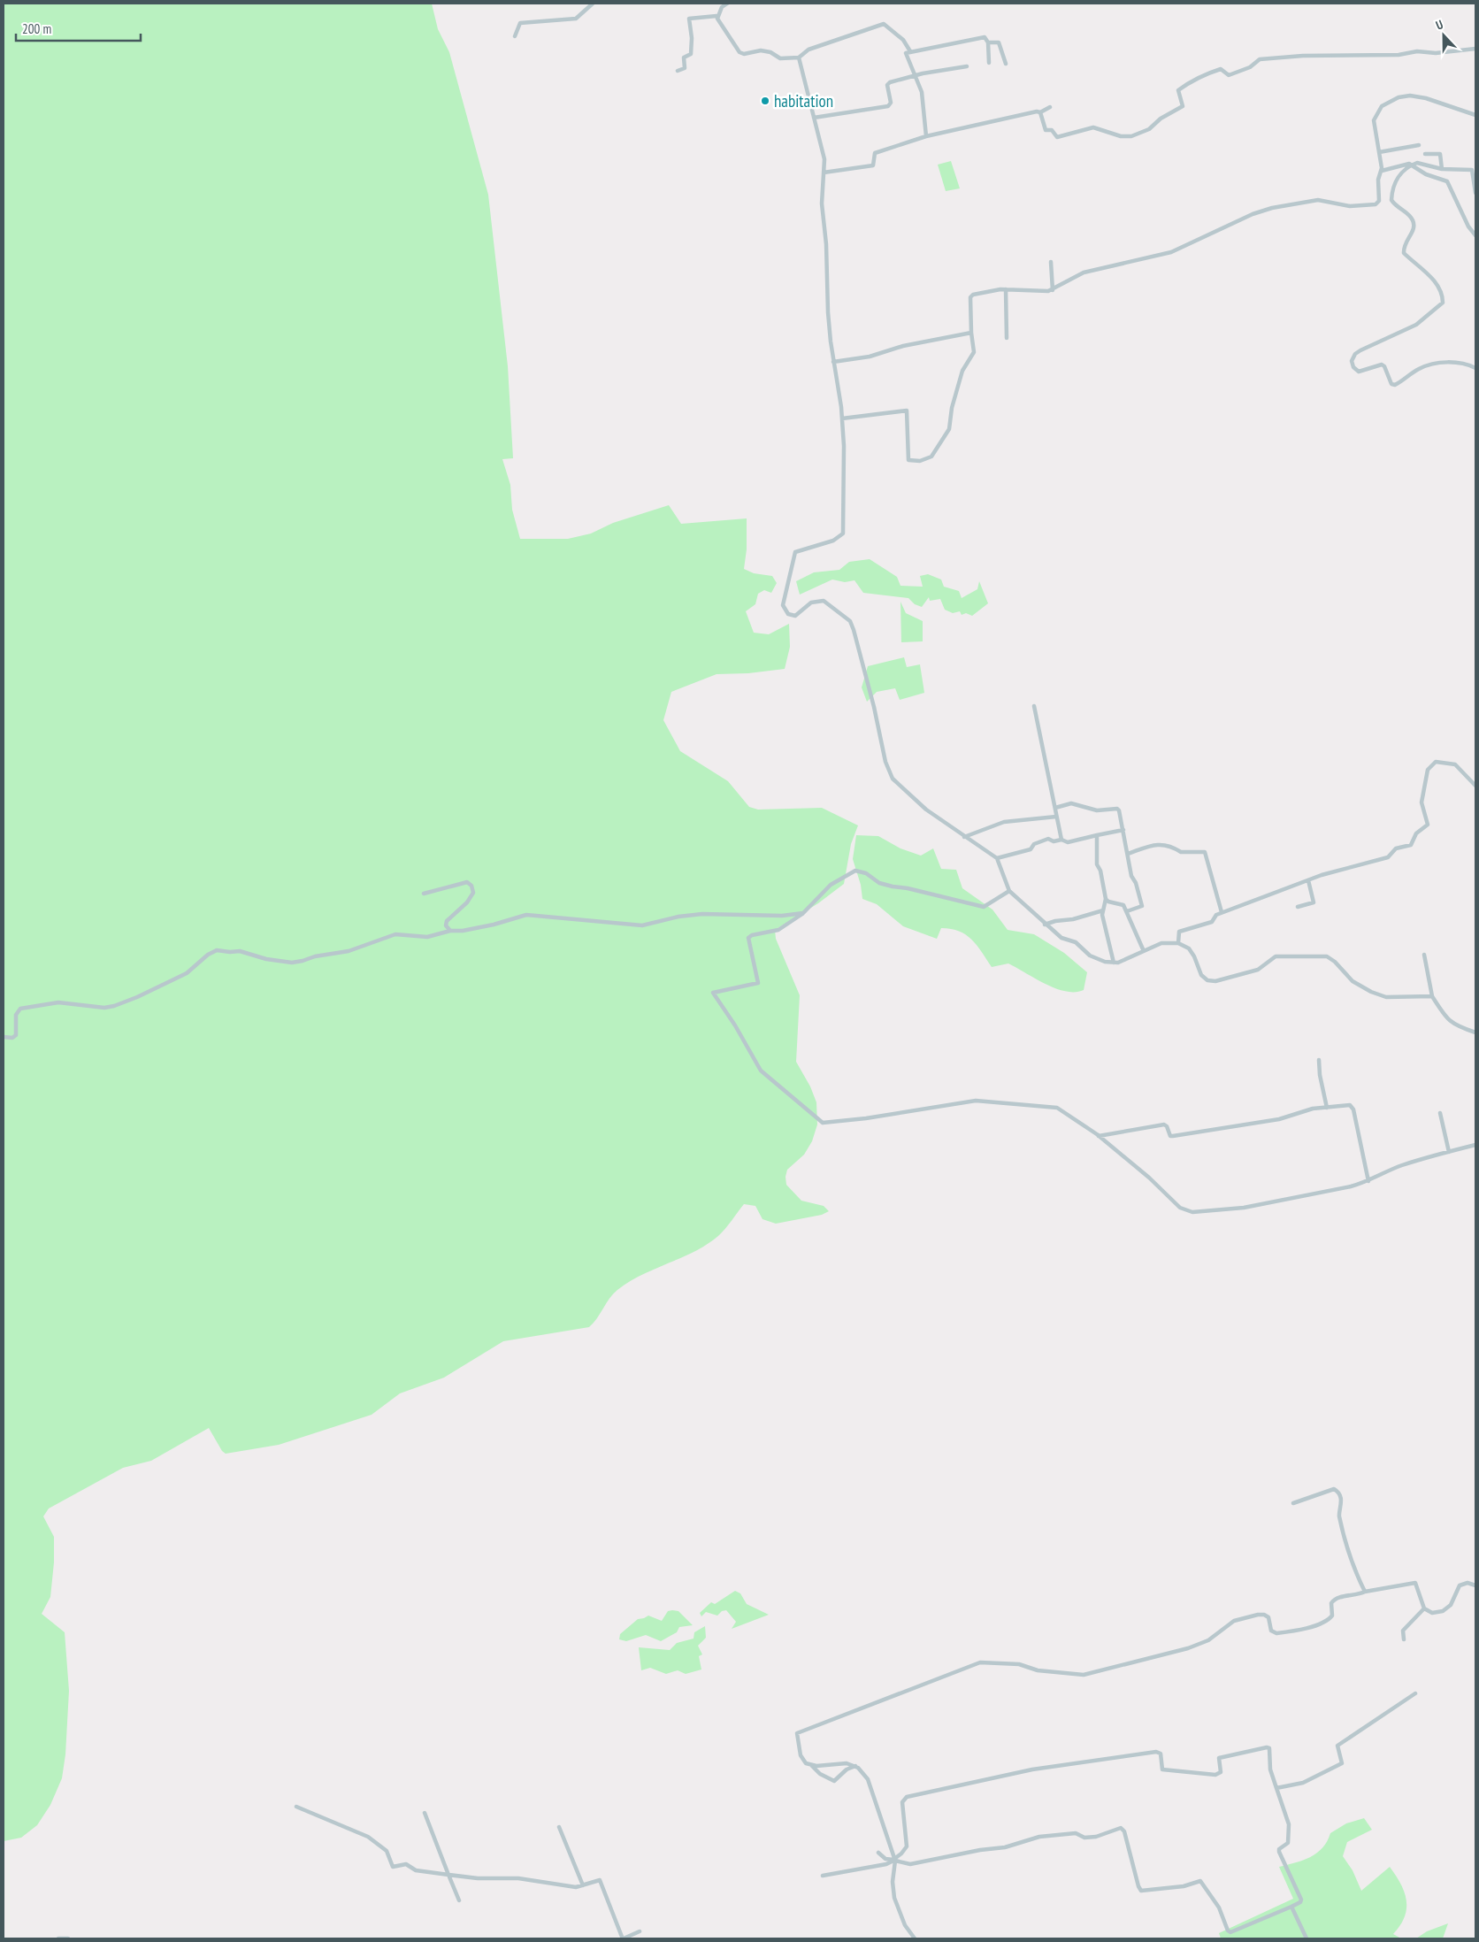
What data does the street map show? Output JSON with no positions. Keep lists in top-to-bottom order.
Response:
{
  "places": ["habitation"],
  "scale_bar": "200 m",
  "north": "top"
}
